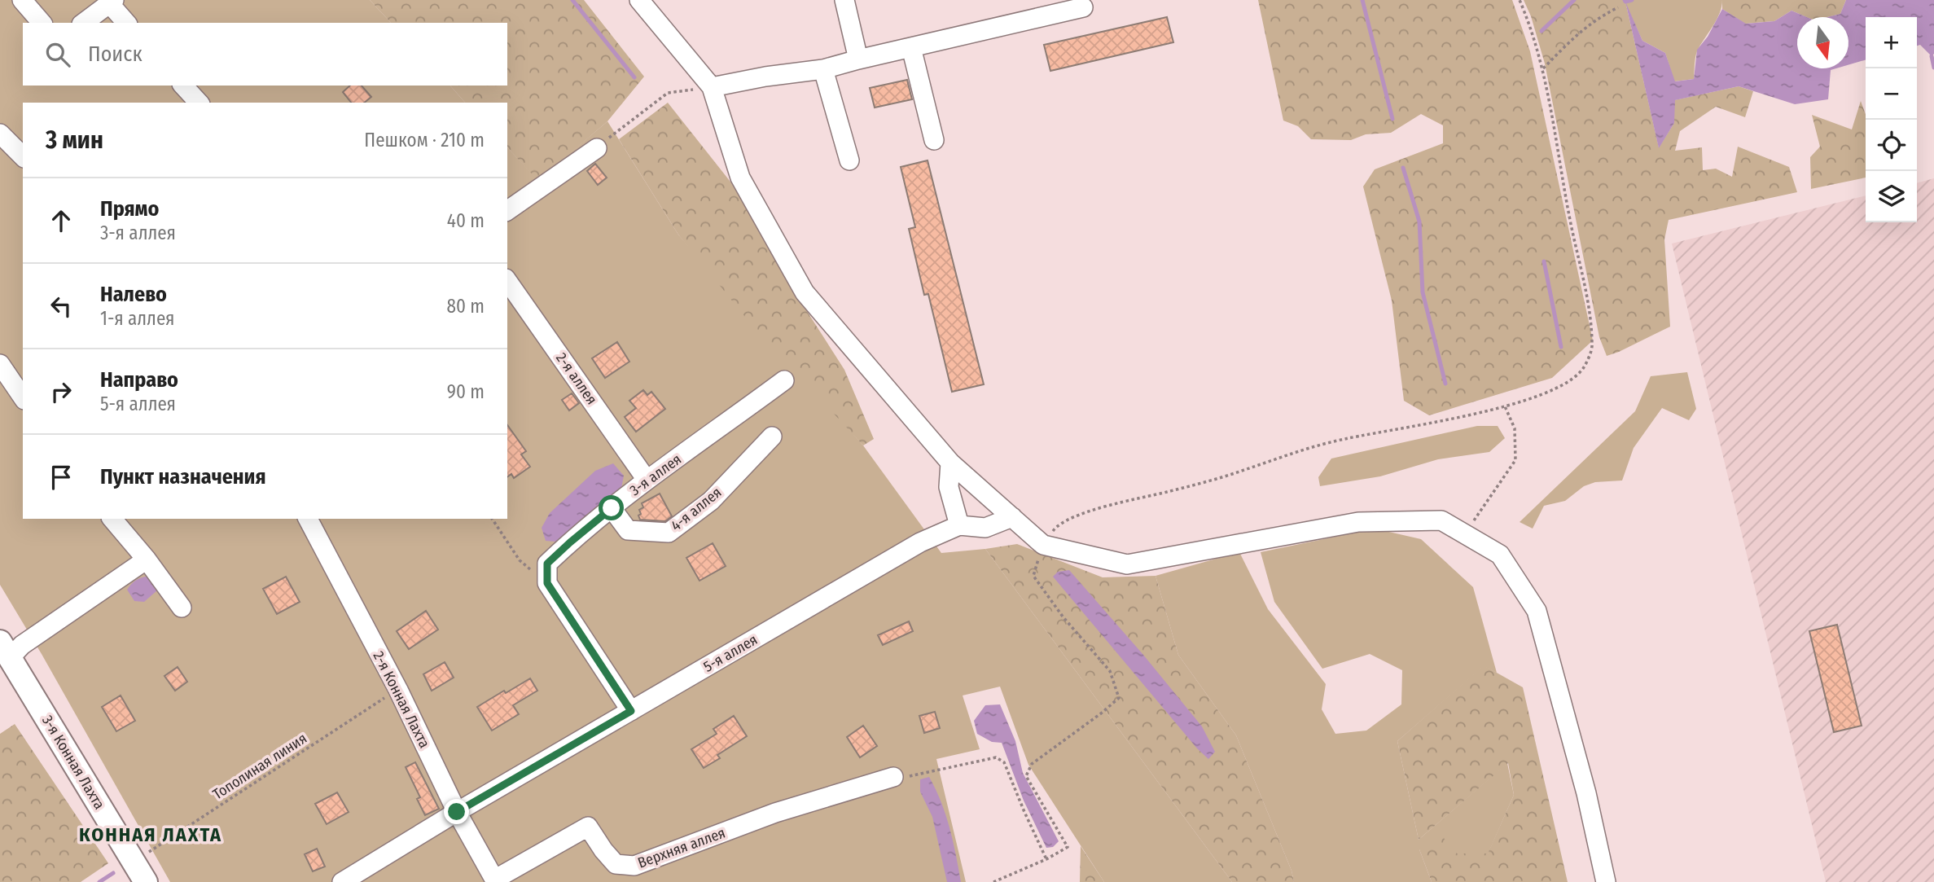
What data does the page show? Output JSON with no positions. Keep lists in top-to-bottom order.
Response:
{
  "streets": {
    "main road": ["3-я Конная Лахта"],
    "street": [
      "2-я аллея",
      "3-я аллея",
      "4-я аллея",
      "5-я аллея",
      "2-я Конная Лахта",
      "Верхняя аллея"
    ],
    "path": ["Тополиная линия"]
  },
  "crossings": [
    ["2-я аллея", "3-я аллея"],
    ["3-я аллея", "4-я аллея"],
    ["5-я аллея", "2-я Конная Лахта"],
    ["2-я Конная Лахта", "Тополиная линия"],
    ["2-я Конная Лахта", "Верхняя аллея"],
    ["3-я Конная Лахта", "Тополиная линия"]
  ],
  "districts": ["КОННАЯ ЛАХТА"],
  "north": "bottom",
  "page": {
    "map_buttons": ["+", "−"],
    "search": "Поиск",
    "heading": ["3 мин", "Пешком · 210 m"],
    "list": [
      ["Прямо", "3-я аллея", "40 m"],
      ["Налево", "1-я аллея", "80 m"],
      ["Направо", "5-я аллея", "90 m"],
      "Пункт назначения"
    ]
  }
}
